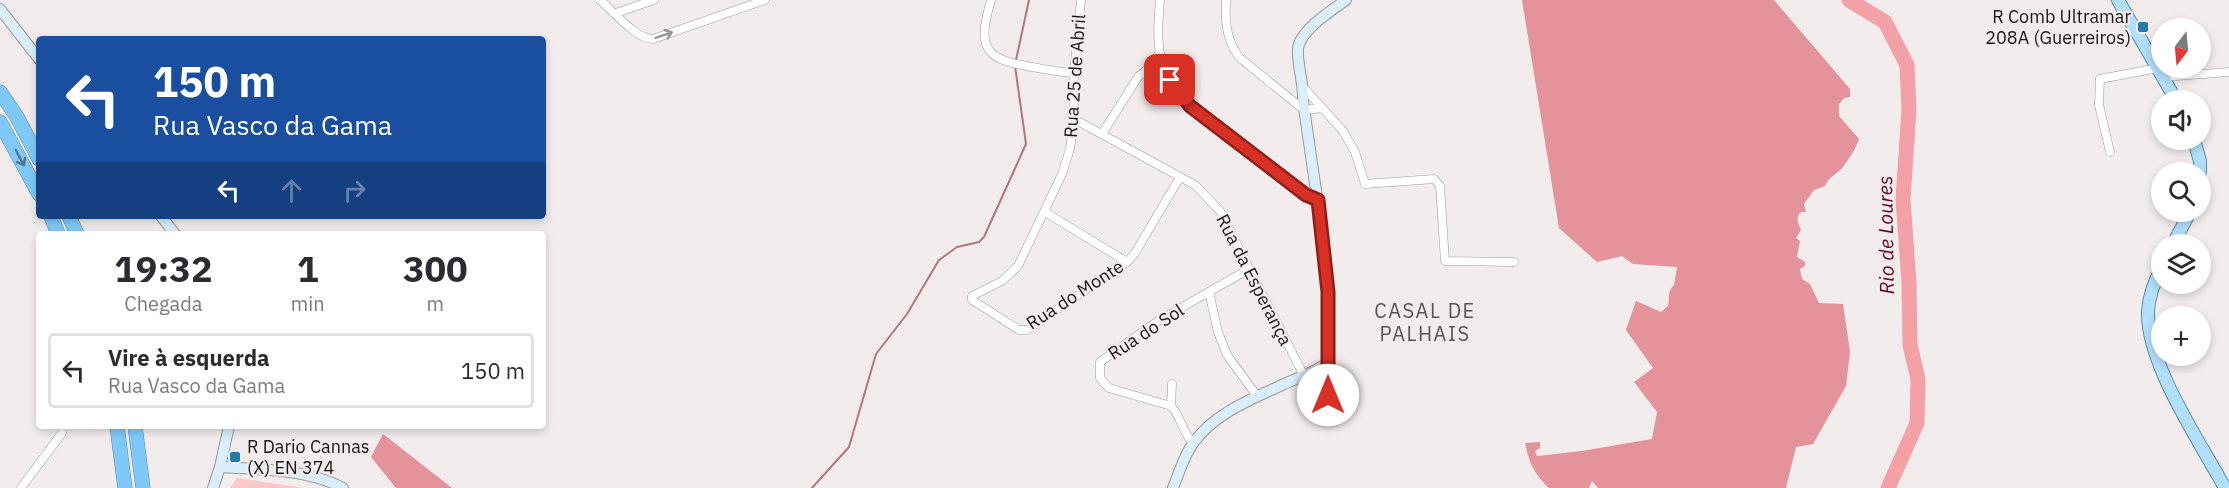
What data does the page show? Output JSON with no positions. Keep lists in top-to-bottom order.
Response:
{
  "streets": {
    "street": [
      "Rua 25 de Abril",
      "Rua da Esperança",
      "Rua do Monte",
      "Rua do Sol"
    ]
  },
  "crossings": [
    ["Rua 25 de Abril", "Rua da Esperança"],
    ["Rua 25 de Abril", "Rua do Monte"],
    ["Rua da Esperança", "Rua do Monte"],
    ["Rua da Esperança", "Rua do Sol"]
  ],
  "districts": ["CASAL DE PALHAIS"],
  "water": ["Rio de Loures"],
  "places": {
    "transit": ["R Comb Ultramar 208A (Guerreiros)", "R Dario Cannas (X) EN 374"]
  },
  "north": "bottom",
  "page": {
    "map_buttons": "+",
    "turn": ["150 m", "Rua Vasco da Gama"],
    "eta": [
      "19:32",
      "Chegada",
      "1",
      "min",
      "300",
      "m"
    ],
    "list": [
      {
        "name": "Vire à esquerda",
        "note": "Rua Vasco da Gama",
        "value": "150 m"
      }
    ]
  }
}
